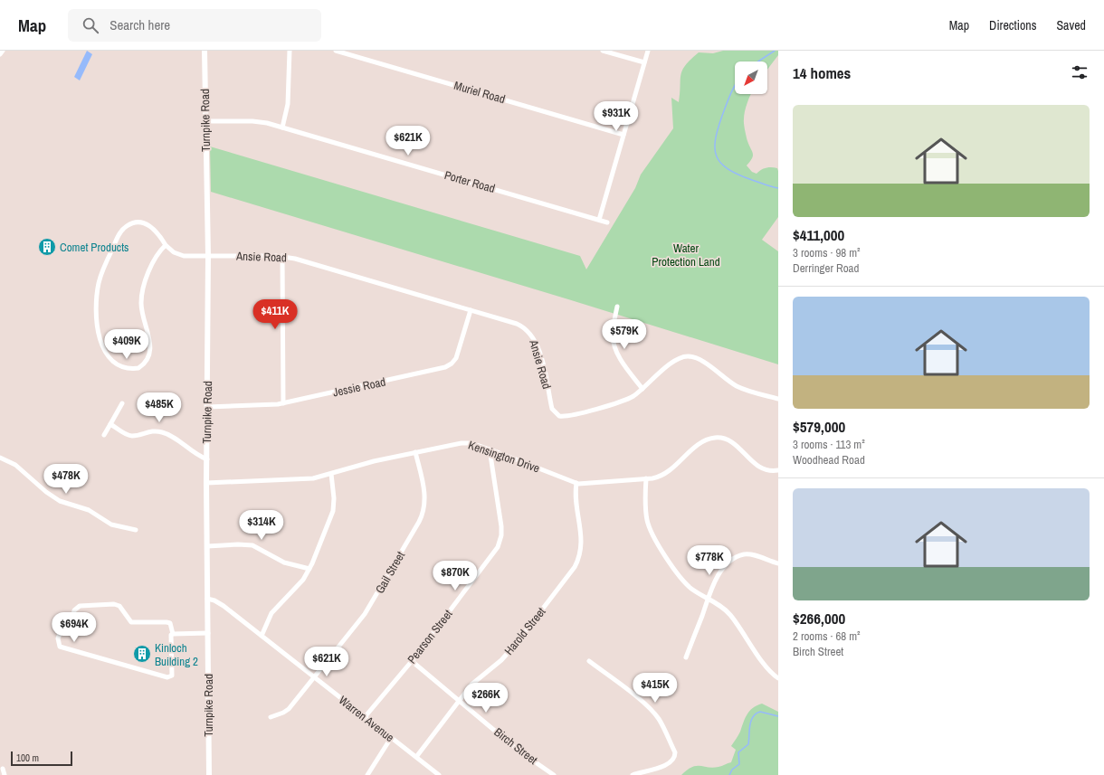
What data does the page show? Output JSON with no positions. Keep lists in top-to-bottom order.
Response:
{
  "streets": {
    "main road": ["Turnpike Road"],
    "street": [
      "Muriel Road",
      "Porter Road",
      "Ansie Road",
      "Jessie Road",
      "Kensington Drive",
      "Gail Street",
      "Harold Street",
      "Pearson Street",
      "Warren Avenue",
      "Birch Street"
    ]
  },
  "crossings": [
    ["Turnpike Road", "Porter Road"],
    ["Turnpike Road", "Ansie Road"],
    ["Turnpike Road", "Jessie Road"],
    ["Turnpike Road", "Kensington Drive"],
    ["Turnpike Road", "Warren Avenue"],
    ["Ansie Road", "Jessie Road"],
    ["Kensington Drive", "Gail Street"],
    ["Kensington Drive", "Harold Street"],
    ["Kensington Drive", "Pearson Street"],
    ["Gail Street", "Warren Avenue"],
    ["Harold Street", "Warren Avenue"],
    ["Harold Street", "Birch Street"],
    ["Pearson Street", "Warren Avenue"],
    ["Pearson Street", "Birch Street"]
  ],
  "parks": ["Water Protection Land"],
  "places": {
    "building": ["Comet Products", "Kinloch Building 2"]
  },
  "scale_bar": "100 m",
  "north": "bottom left",
  "page": {
    "header": "Map",
    "search": "Search here",
    "nav": ["Map", "Directions", "Saved"],
    "heading": "14 homes",
    "list": [
      {
        "name": "$411,000",
        "note": "3 rooms · 98 m² · Derringer Road"
      },
      {
        "name": "$579,000",
        "note": "3 rooms · 113 m² · Woodhead Road"
      },
      {
        "name": "$266,000",
        "note": "2 rooms · 68 m² · Birch Street"
      }
    ],
    "price": [
      "$931K",
      "$621K",
      "$411K",
      "$579K",
      "$409K",
      "$485K",
      "$478K",
      "$314K",
      "$778K",
      "$870K",
      "$694K",
      "$621K",
      "$415K",
      "$266K"
    ],
    "scale": "100 m"
  }
}
